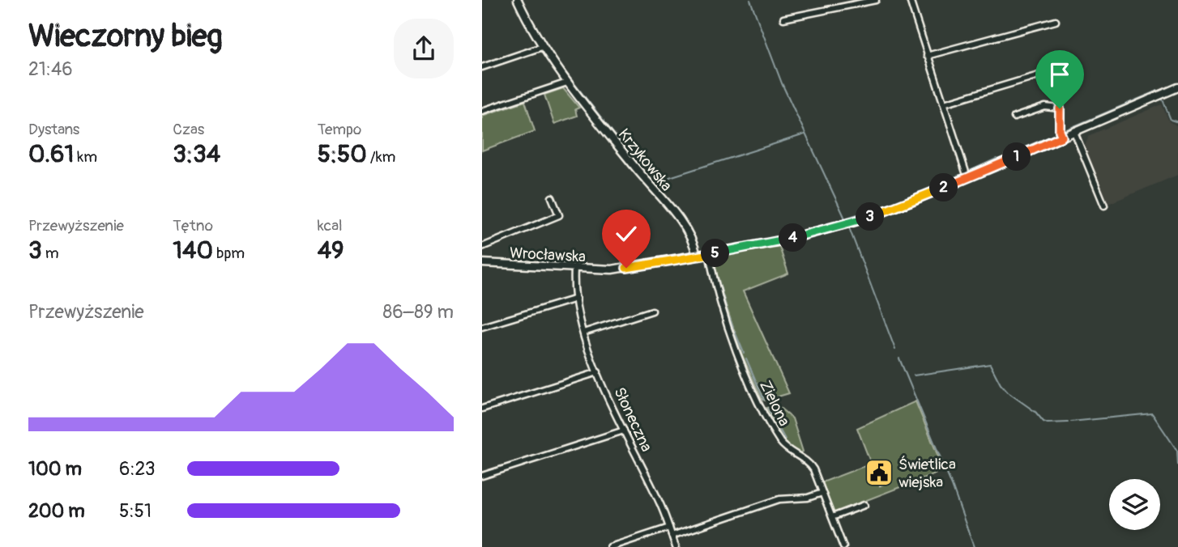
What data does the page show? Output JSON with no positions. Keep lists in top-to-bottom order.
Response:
{
  "streets": {
    "street": [
      "Krzykowska",
      "Wrocławska",
      "Zielona",
      "Słoneczna"
    ]
  },
  "crossings": [
    ["Krzykowska", "Wrocławska"],
    ["Wrocławska", "Zielona"],
    ["Wrocławska", "Słoneczna"]
  ],
  "places": {
    "public building": ["Świetlica wiejska"]
  },
  "page": {
    "heading": ["Wieczorny bieg", "21:46"],
    "stats": [
      ["Dystans", "0.61 km"],
      ["Czas", "3:34"],
      ["Tempo", "5:50 /km"],
      ["Przewyższenie", "3 m"],
      ["Tętno", "140 bpm"],
      ["kcal", "49"]
    ],
    "pins": [
      "1",
      "2",
      "3",
      "4",
      "5"
    ],
    "chart": ["Przewyższenie", "86–89 m"],
    "list": [
      {
        "name": "100 m",
        "note": "6:23"
      },
      {
        "name": "200 m",
        "note": "5:51"
      }
    ]
  }
}
